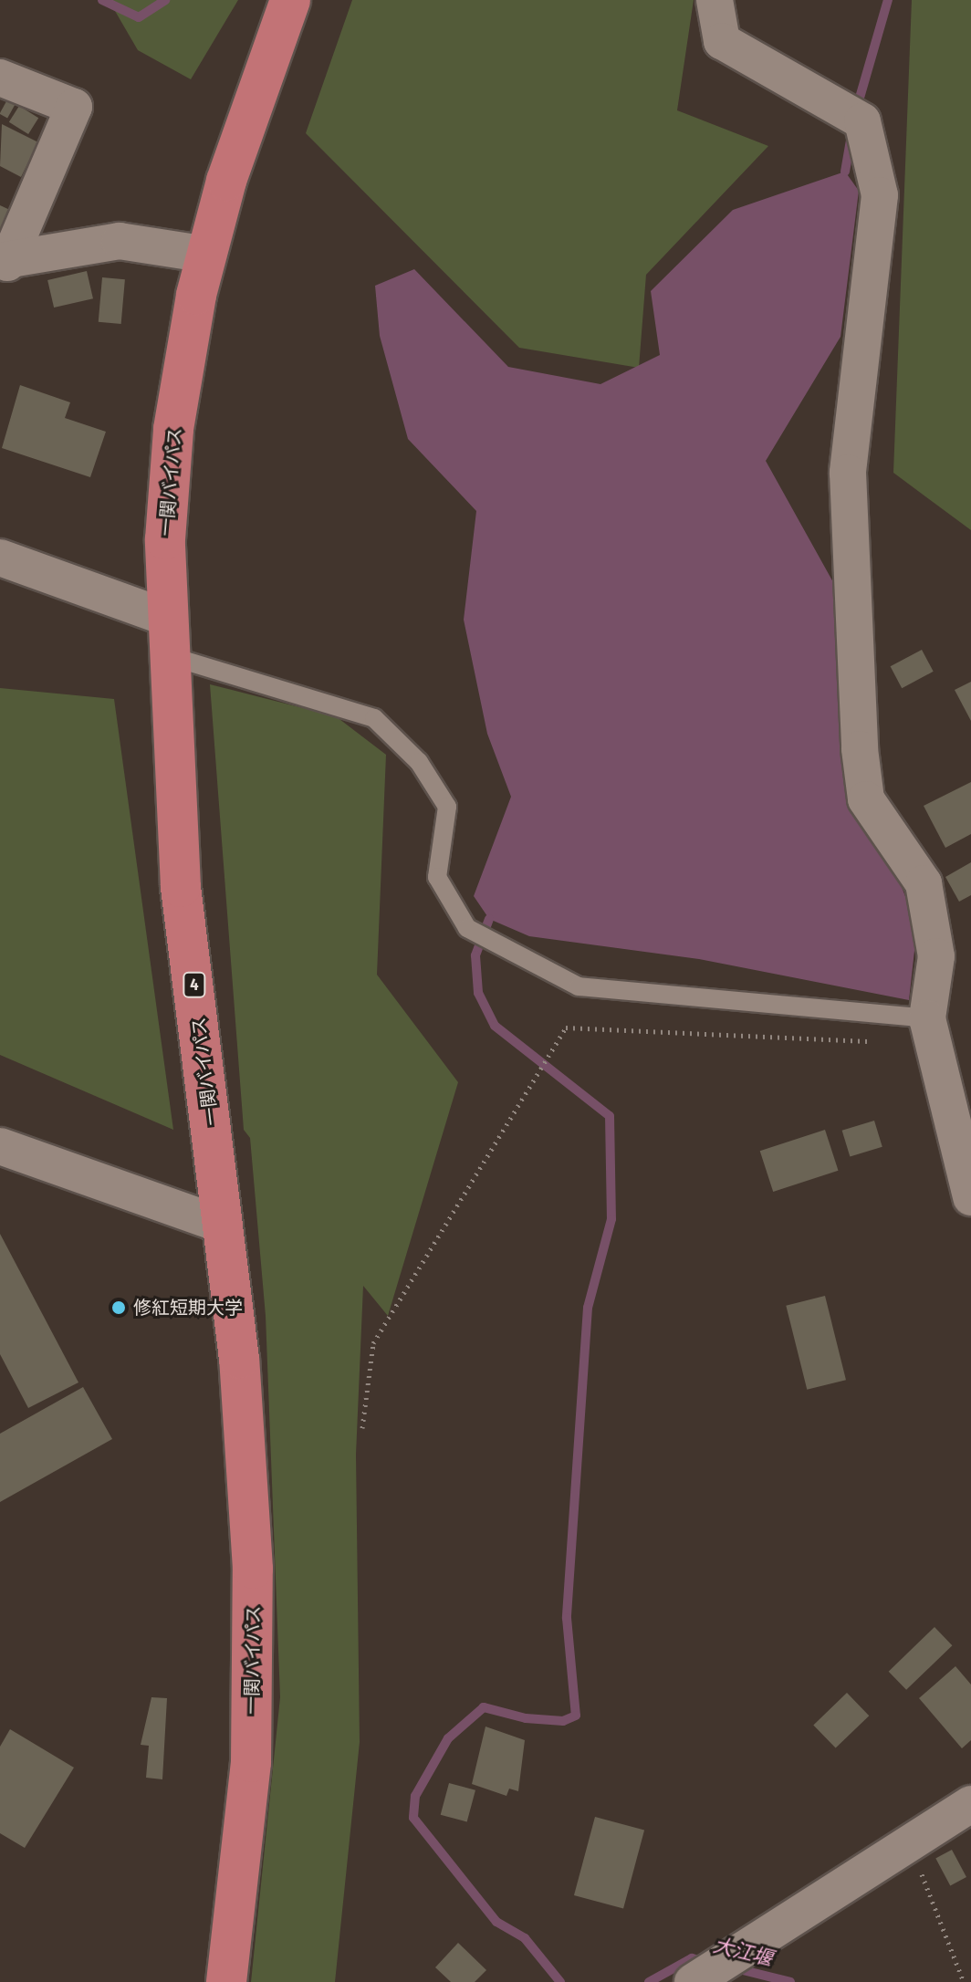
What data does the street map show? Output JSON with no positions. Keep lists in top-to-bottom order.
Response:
{
  "streets": {
    "highway": ["一関バイパス", "4"]
  },
  "water": ["大江堰"],
  "places": ["修紅短期大学"]
}
